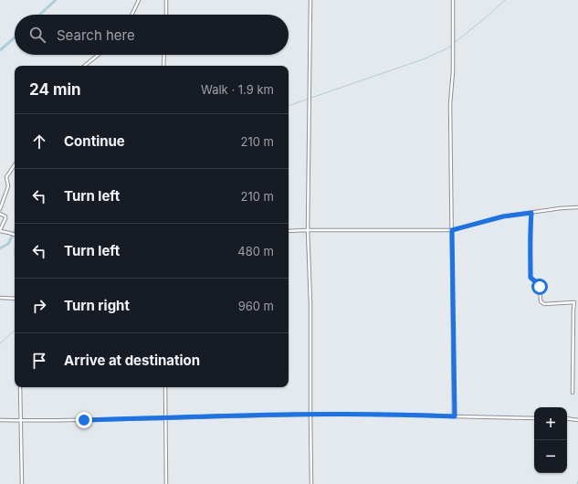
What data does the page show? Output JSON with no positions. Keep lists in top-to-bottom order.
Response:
{
  "page": {
    "search": "Search here",
    "heading": ["24 min", "Walk · 1.9 km"],
    "list": [
      ["Continue", "210 m"],
      ["Turn left", "210 m"],
      ["Turn left", "480 m"],
      ["Turn right", "960 m"],
      "Arrive at destination"
    ],
    "map_buttons": ["+", "−"]
  }
}
